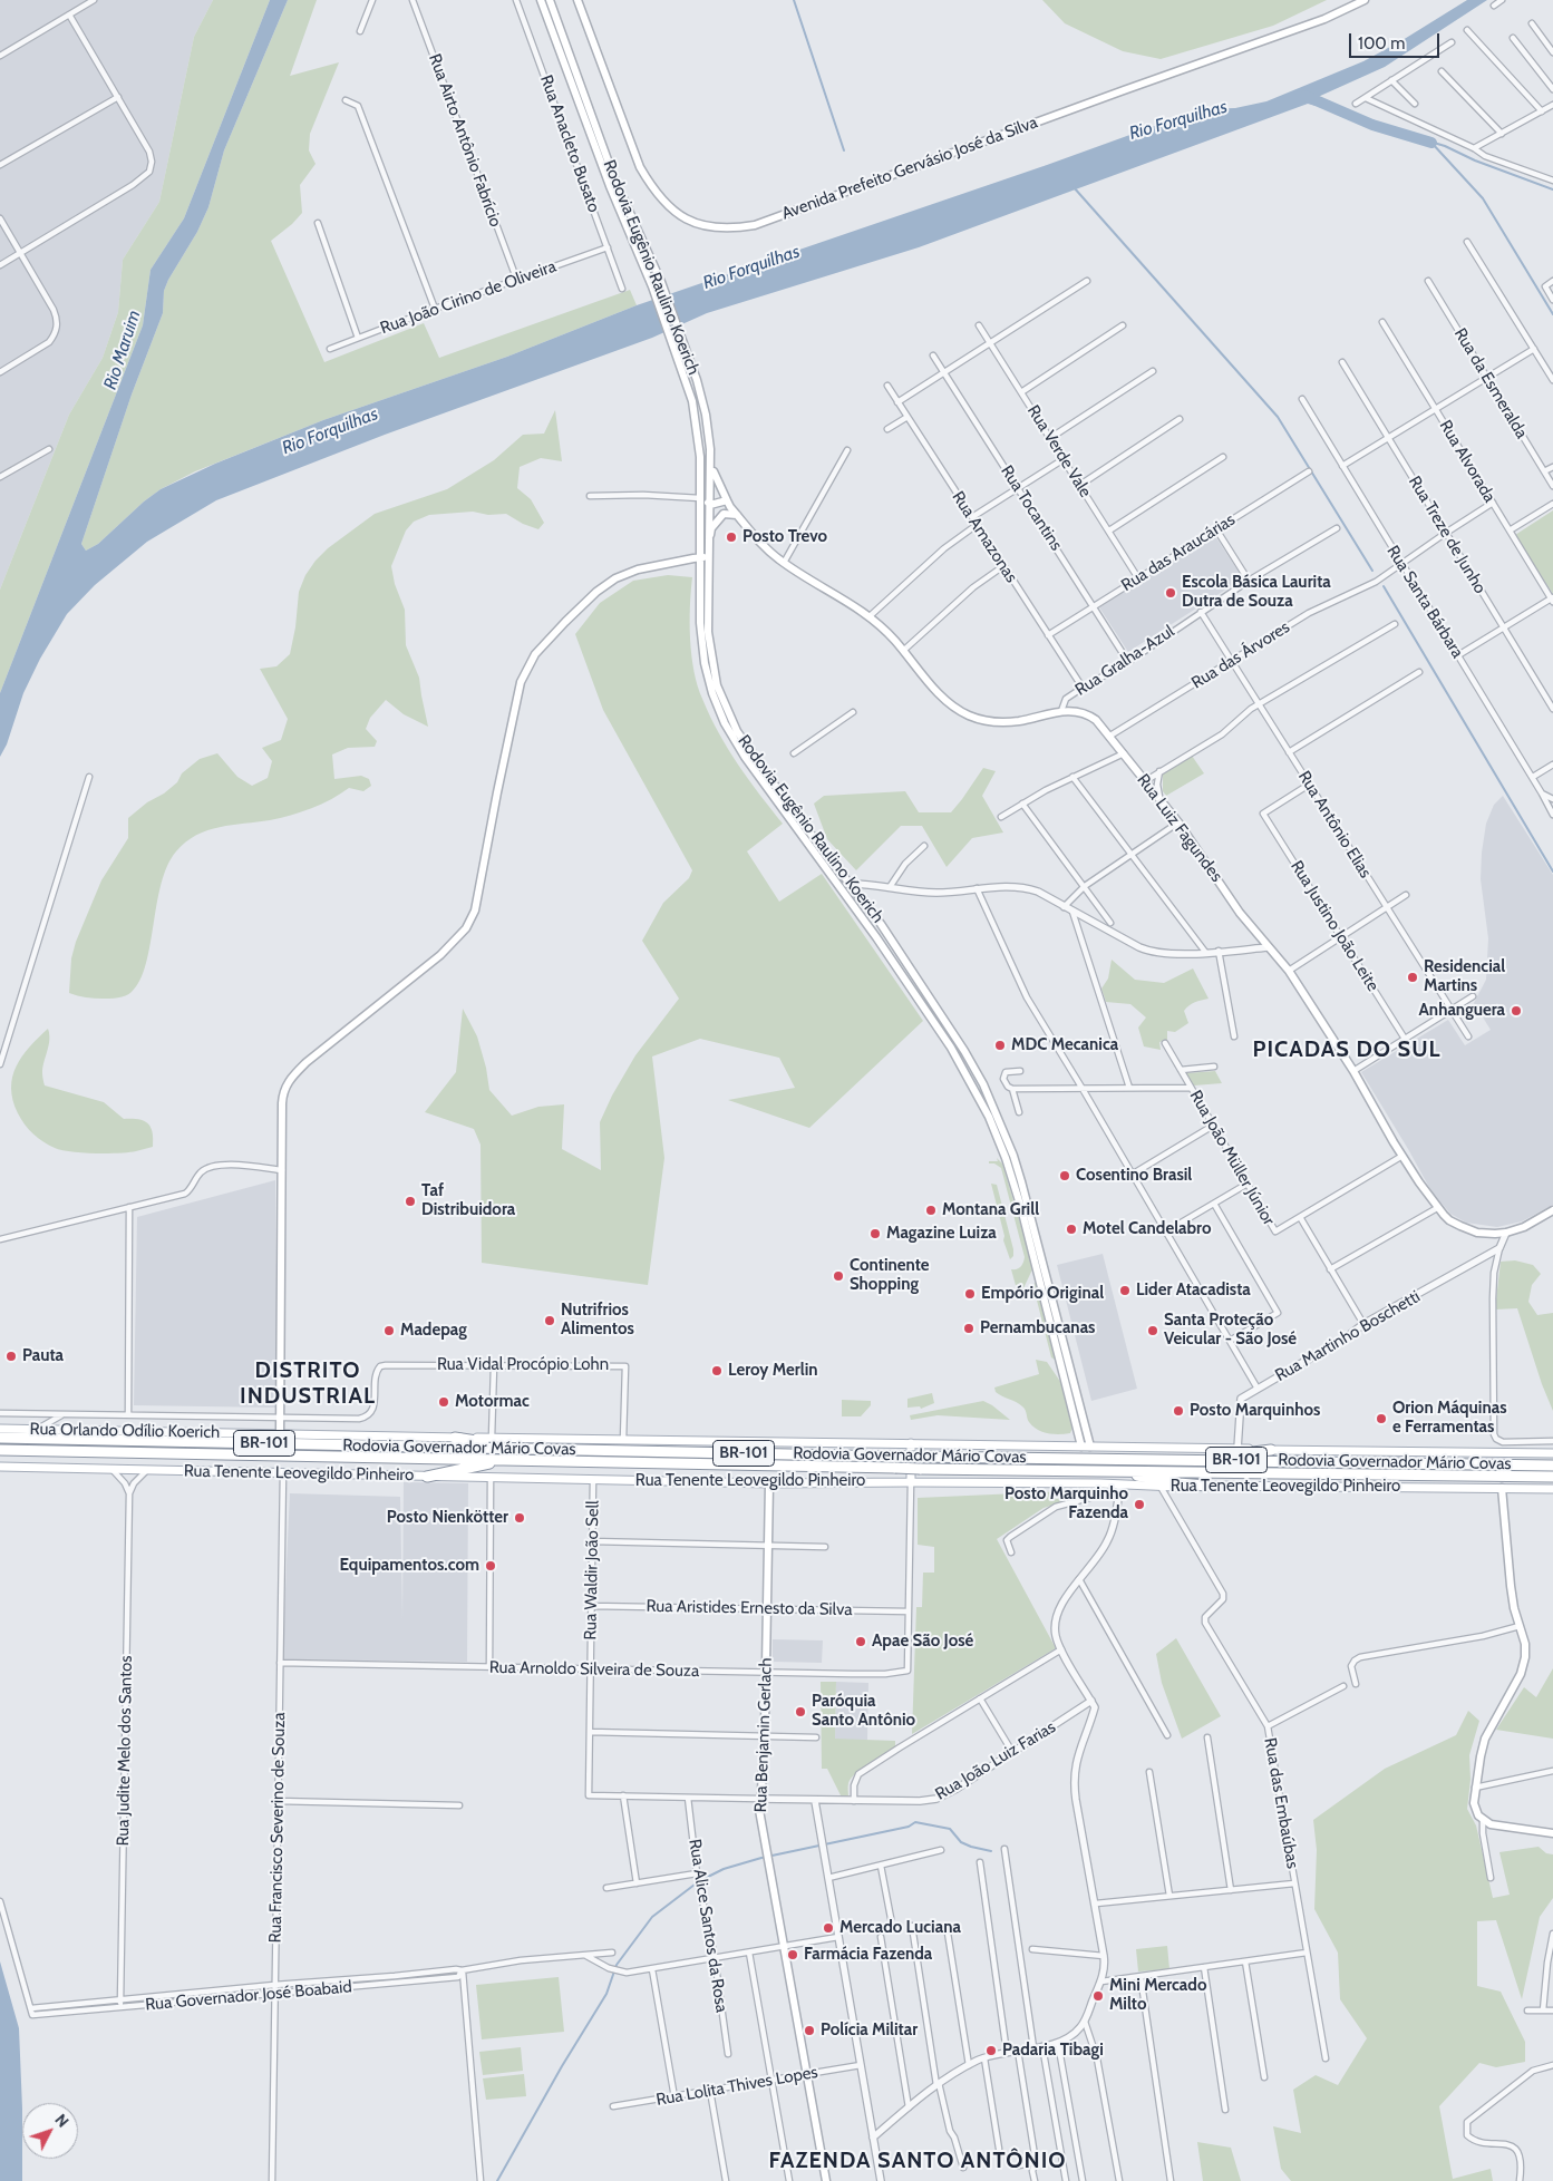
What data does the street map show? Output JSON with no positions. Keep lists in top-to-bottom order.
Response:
{
  "streets": {
    "highway": ["BR-101", "Rodovia Governador Mário Covas"],
    "main road": [
      "Avenida Prefeito Gervásio José da Silva",
      "Rodovia Eugênio Raulino Koerich",
      "Rua Luiz Fagundes",
      "Rua Orlando Odílio Koerich",
      "Rua Tenente Leovegildo Pinheiro",
      "Rua Benjamin Gerlach"
    ],
    "street": [
      "Rua Airto Antônio Fabrício",
      "Rua Anacleto Busato",
      "Rua João Cirino de Oliveira",
      "Rua da Esmeralda",
      "Rua Verde Vale",
      "Rua Alvorada",
      "Rua Tocantins",
      "Rua Treze de Junho",
      "Rua Amazonas",
      "Rua das Araucárias",
      "Rua Santa Bárbara",
      "Rua das Árvores",
      "Rua Gralha-Azul",
      "Rua Antônio Elias",
      "Rua Justino João Leite",
      "Rua João Müller Júnior",
      "Rua Martinho Boschetti",
      "Rua Vidal Procópio Lohn",
      "Rua Waldir João Sell",
      "Rua Aristides Ernesto da Silva",
      "Rua Arnoldo Silveira de Souza",
      "Rua Judite Melo dos Santos",
      "Rua João Luiz Farias",
      "Rua das Embaúbas",
      "Rua Francisco Severino de Souza",
      "Rua Alice Santos da Rosa",
      "Rua Governador José Boabaid",
      "Rua Lolita Thives Lopes"
    ]
  },
  "crossings": [
    ["Rua Airto Antônio Fabrício", "Rua João Cirino de Oliveira"],
    ["Rua Anacleto Busato", "Rua João Cirino de Oliveira"],
    ["Rodovia Eugênio Raulino Koerich", "Rua Orlando Odílio Koerich"],
    ["Rua Verde Vale", "Rua das Araucárias"],
    ["Rua Alvorada", "Rua das Árvores"],
    ["Rua Tocantins", "Rua das Araucárias"],
    ["Rua Tocantins", "Rua Gralha-Azul"],
    ["Rua Treze de Junho", "Rua das Árvores"],
    ["Rua Amazonas", "Rua das Araucárias"],
    ["Rua Amazonas", "Rua Gralha-Azul"],
    ["Rua Santa Bárbara", "Rua das Árvores"],
    ["Rua das Árvores", "Rua Antônio Elias"],
    ["Rua das Árvores", "Rua Luiz Fagundes"],
    ["Rua Gralha-Azul", "Rua Antônio Elias"],
    ["Rua Gralha-Azul", "Rua Luiz Fagundes"],
    ["Rua Antônio Elias", "Rua Justino João Leite"],
    ["Rua Luiz Fagundes", "Rua João Müller Júnior"],
    ["Rua Martinho Boschetti", "Rua Orlando Odílio Koerich"],
    ["Rua Vidal Procópio Lohn", "Rua Orlando Odílio Koerich"],
    ["Rua Tenente Leovegildo Pinheiro", "Rua Waldir João Sell"],
    ["Rua Tenente Leovegildo Pinheiro", "Rua Benjamin Gerlach"],
    ["Rua Tenente Leovegildo Pinheiro", "Rua das Embaúbas"],
    ["Rua Tenente Leovegildo Pinheiro", "Rua Francisco Severino de Souza"],
    ["Rua Waldir João Sell", "Rua Aristides Ernesto da Silva"],
    ["Rua Waldir João Sell", "Rua Arnoldo Silveira de Souza"],
    ["Rua Aristides Ernesto da Silva", "Rua Arnoldo Silveira de Souza"],
    ["Rua Aristides Ernesto da Silva", "Rua Benjamin Gerlach"],
    ["Rua Arnoldo Silveira de Souza", "Rua Benjamin Gerlach"],
    ["Rua Arnoldo Silveira de Souza", "Rua Francisco Severino de Souza"],
    ["Rua Benjamin Gerlach", "Rua João Luiz Farias"],
    ["Rua Benjamin Gerlach", "Rua Lolita Thives Lopes"],
    ["Rua Judite Melo dos Santos", "Rua Governador José Boabaid"],
    ["Rua Francisco Severino de Souza", "Rua Governador José Boabaid"]
  ],
  "districts": ["PICADAS DO SUL", "DISTRITO INDUSTRIAL", "FAZENDA SANTO ANTÔNIO"],
  "water": ["Rio Forquilhas", "Rio Maruim"],
  "places": [
    "Posto Trevo",
    "Escola Básica Laurita Dutra de Souza",
    "Residencial Martins",
    "Anhanguera",
    "MDC Mecanica",
    "Cosentino Brasil",
    "Taf Distribuidora",
    "Montana Grill",
    "Motel Candelabro",
    "Magazine Luiza",
    "Continente Shopping",
    "Lider Atacadista",
    "Empório Original",
    "Nutrifrios Alimentos",
    "Pernambucanas",
    "Madepag",
    "Santa Proteção Veicular - São José",
    "Pauta",
    "Leroy Merlin",
    "Motormac",
    "Posto Marquinhos",
    "Orion Máquinas e Ferramentas",
    "Posto Marquinho Fazenda",
    "Posto Nienkötter",
    "Equipamentos.com",
    "Apae São José",
    "Paróquia Santo Antônio",
    "Mercado Luciana",
    "Farmácia Fazenda",
    "Mini Mercado Milto",
    "Polícia Militar",
    "Padaria Tibagi"
  ],
  "scale_bar": "100 m",
  "north": "top right"
}
